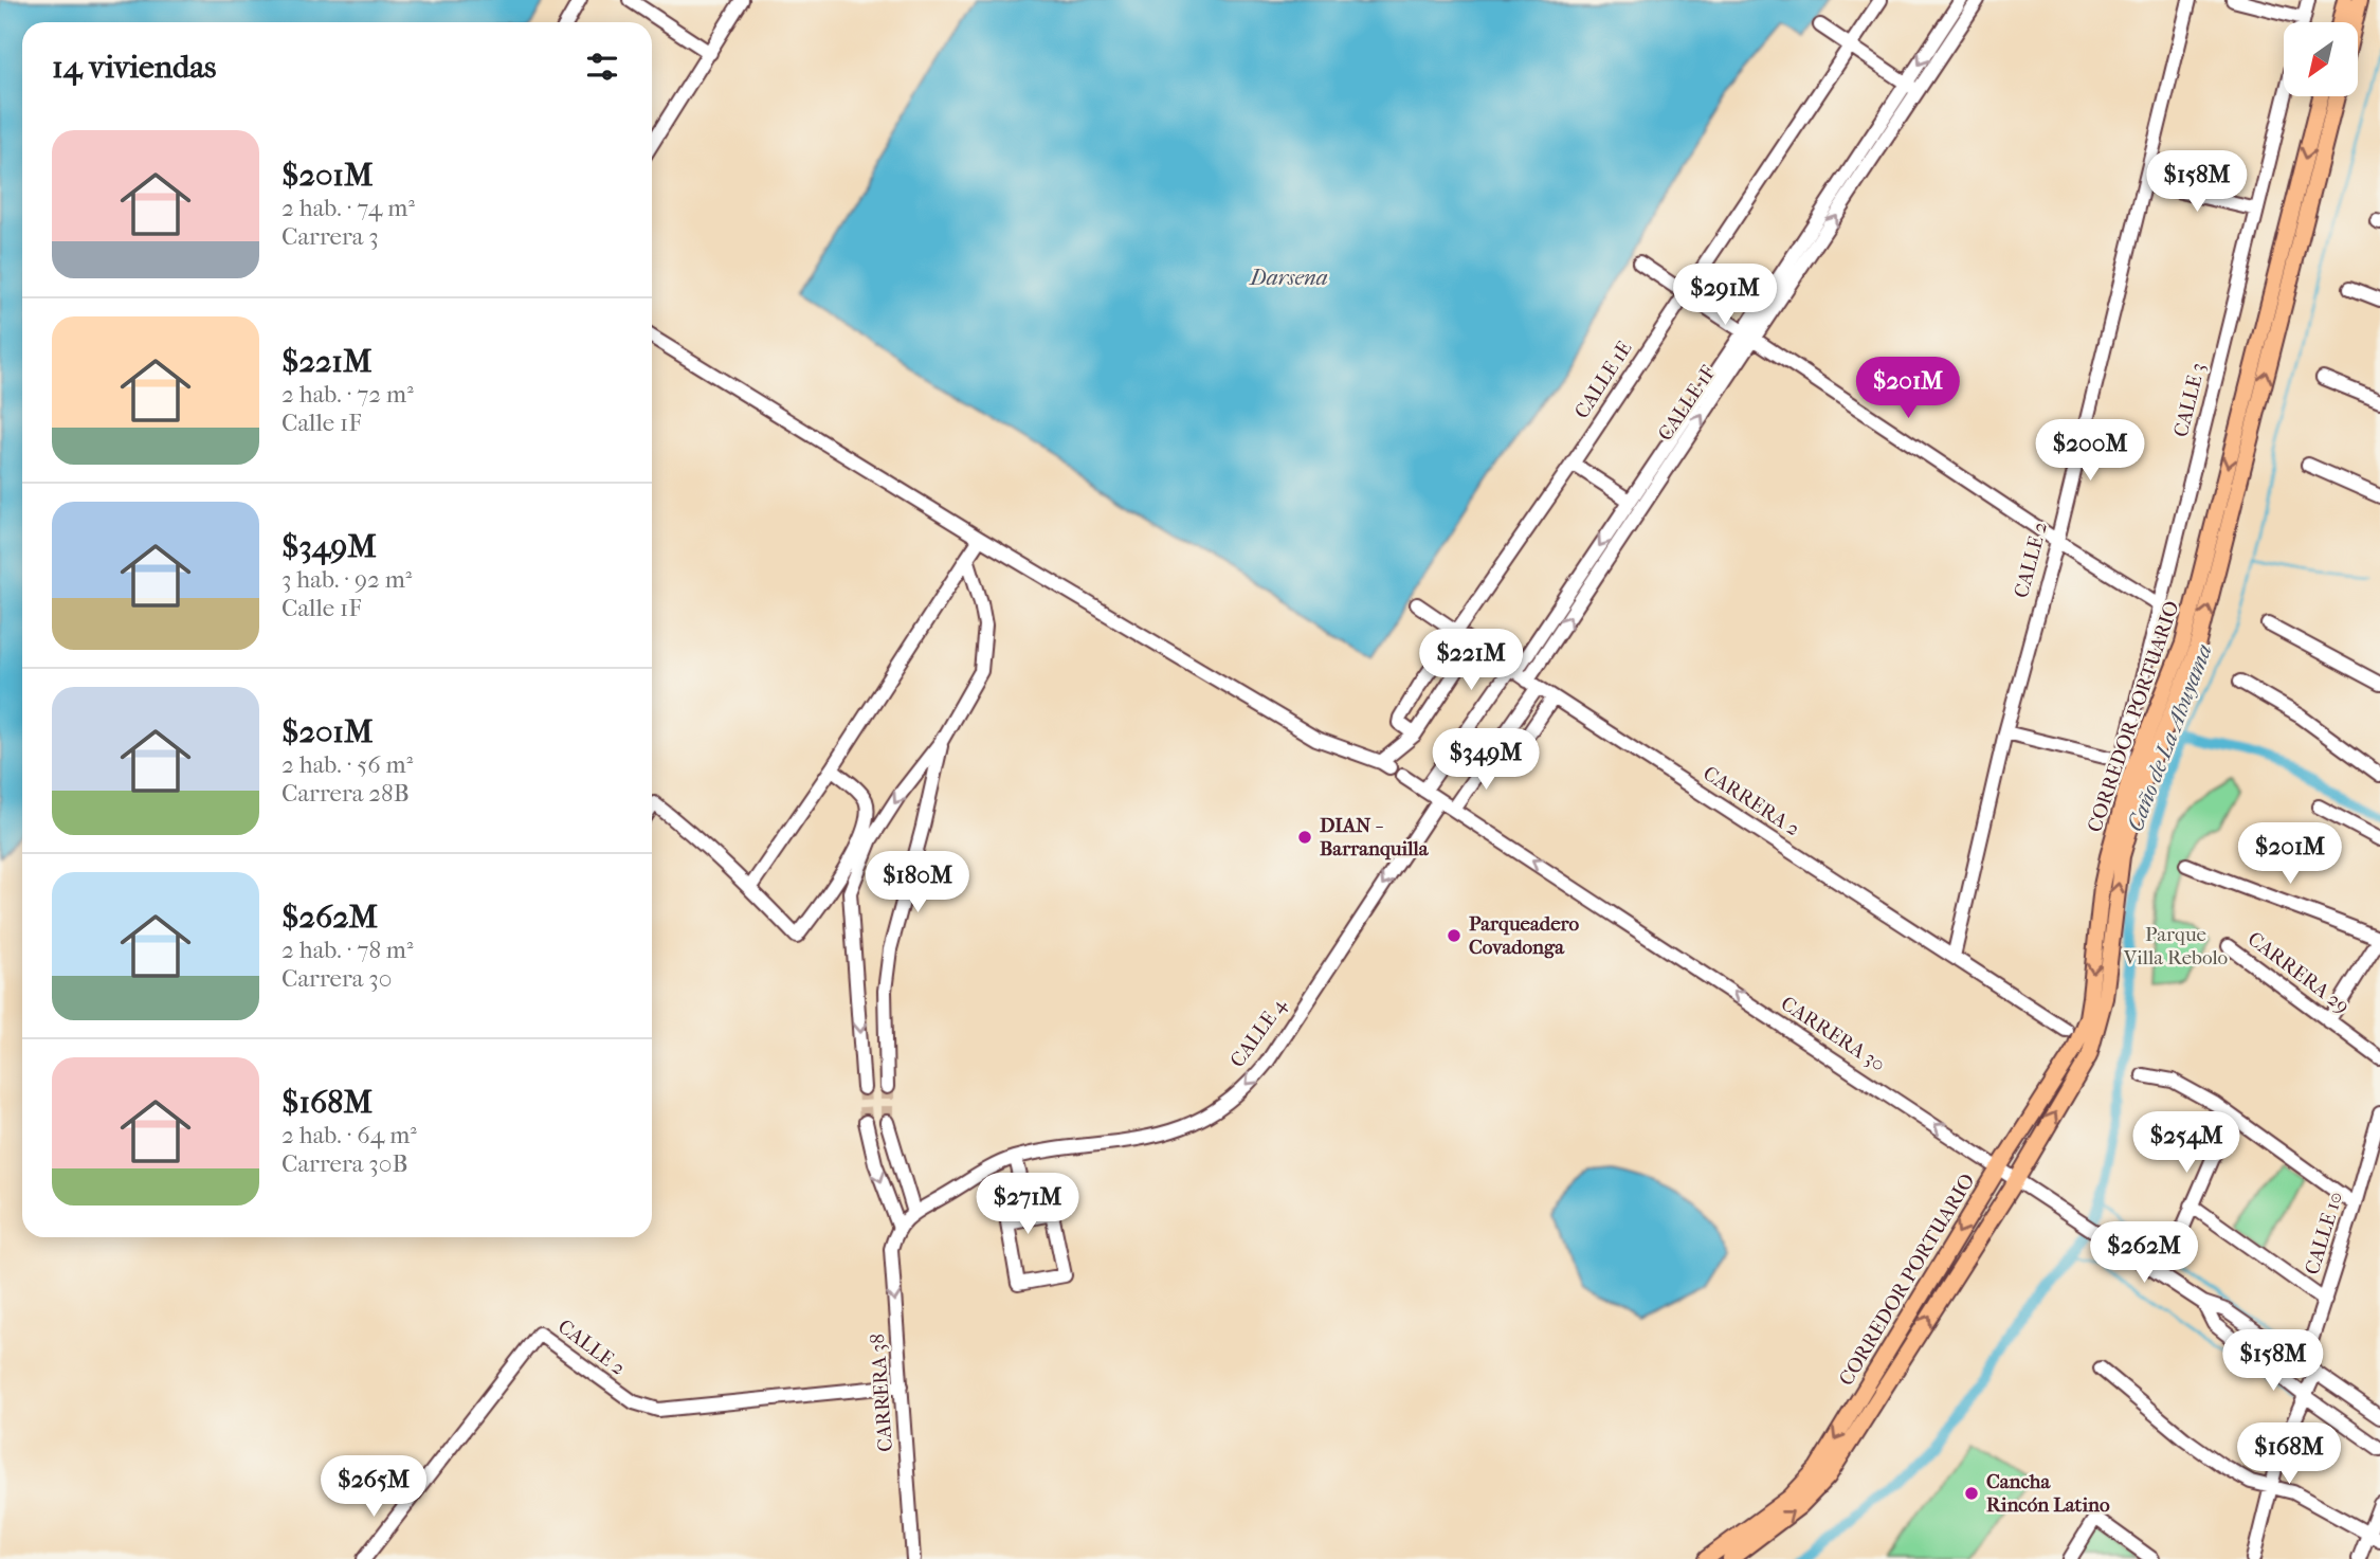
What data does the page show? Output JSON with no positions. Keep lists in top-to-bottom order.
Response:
{
  "streets": {
    "main road": ["CORREDOR PORTUARIO"],
    "street": [
      "CALLE 1E",
      "CALLE 3",
      "CALLE 1F",
      "CALLE 2",
      "CARRERA 2",
      "CARRERA 29",
      "CALLE 4",
      "CARRERA 30",
      "CALLE 10",
      "CARRERA 38"
    ]
  },
  "crossings": [
    ["CALLE 1E", "CARRERA 2"],
    ["CALLE 3", "CORREDOR PORTUARIO"],
    ["CALLE 1F", "CARRERA 2"],
    ["CALLE 1F", "CARRERA 30"],
    ["CALLE 2", "CARRERA 2"],
    ["CALLE 2", "CARRERA 38"],
    ["CORREDOR PORTUARIO", "CARRERA 30"],
    ["CALLE 4", "CARRERA 30"],
    ["CALLE 4", "CARRERA 38"],
    ["CARRERA 30", "CALLE 10"]
  ],
  "one_way": ["CALLE 4", "CARRERA 30", "CARRERA 38"],
  "water": ["Darsena", "Caño de La Ahuyama"],
  "parks": ["Parque Villa Rebolo"],
  "places": ["DIAN - Barranquilla", "Parqueadero Covadonga", "Cancha Rincón Latino"],
  "north": "bottom left",
  "page": {
    "heading": "14 viviendas",
    "list": [
      {
        "name": "$201M",
        "note": "2 hab. · 74 m² · Carrera 3"
      },
      {
        "name": "$221M",
        "note": "2 hab. · 72 m² · Calle 1F"
      },
      {
        "name": "$349M",
        "note": "3 hab. · 92 m² · Calle 1F"
      },
      {
        "name": "$201M",
        "note": "2 hab. · 56 m² · Carrera 28B"
      },
      {
        "name": "$262M",
        "note": "2 hab. · 78 m² · Carrera 30"
      },
      {
        "name": "$168M",
        "note": "2 hab. · 64 m² · Carrera 30B"
      }
    ],
    "price": [
      "$158M",
      "$291M",
      "$201M",
      "$200M",
      "$221M",
      "$349M",
      "$201M",
      "$180M",
      "$254M",
      "$271M",
      "$262M",
      "$158M",
      "$168M",
      "$265M"
    ]
  }
}
